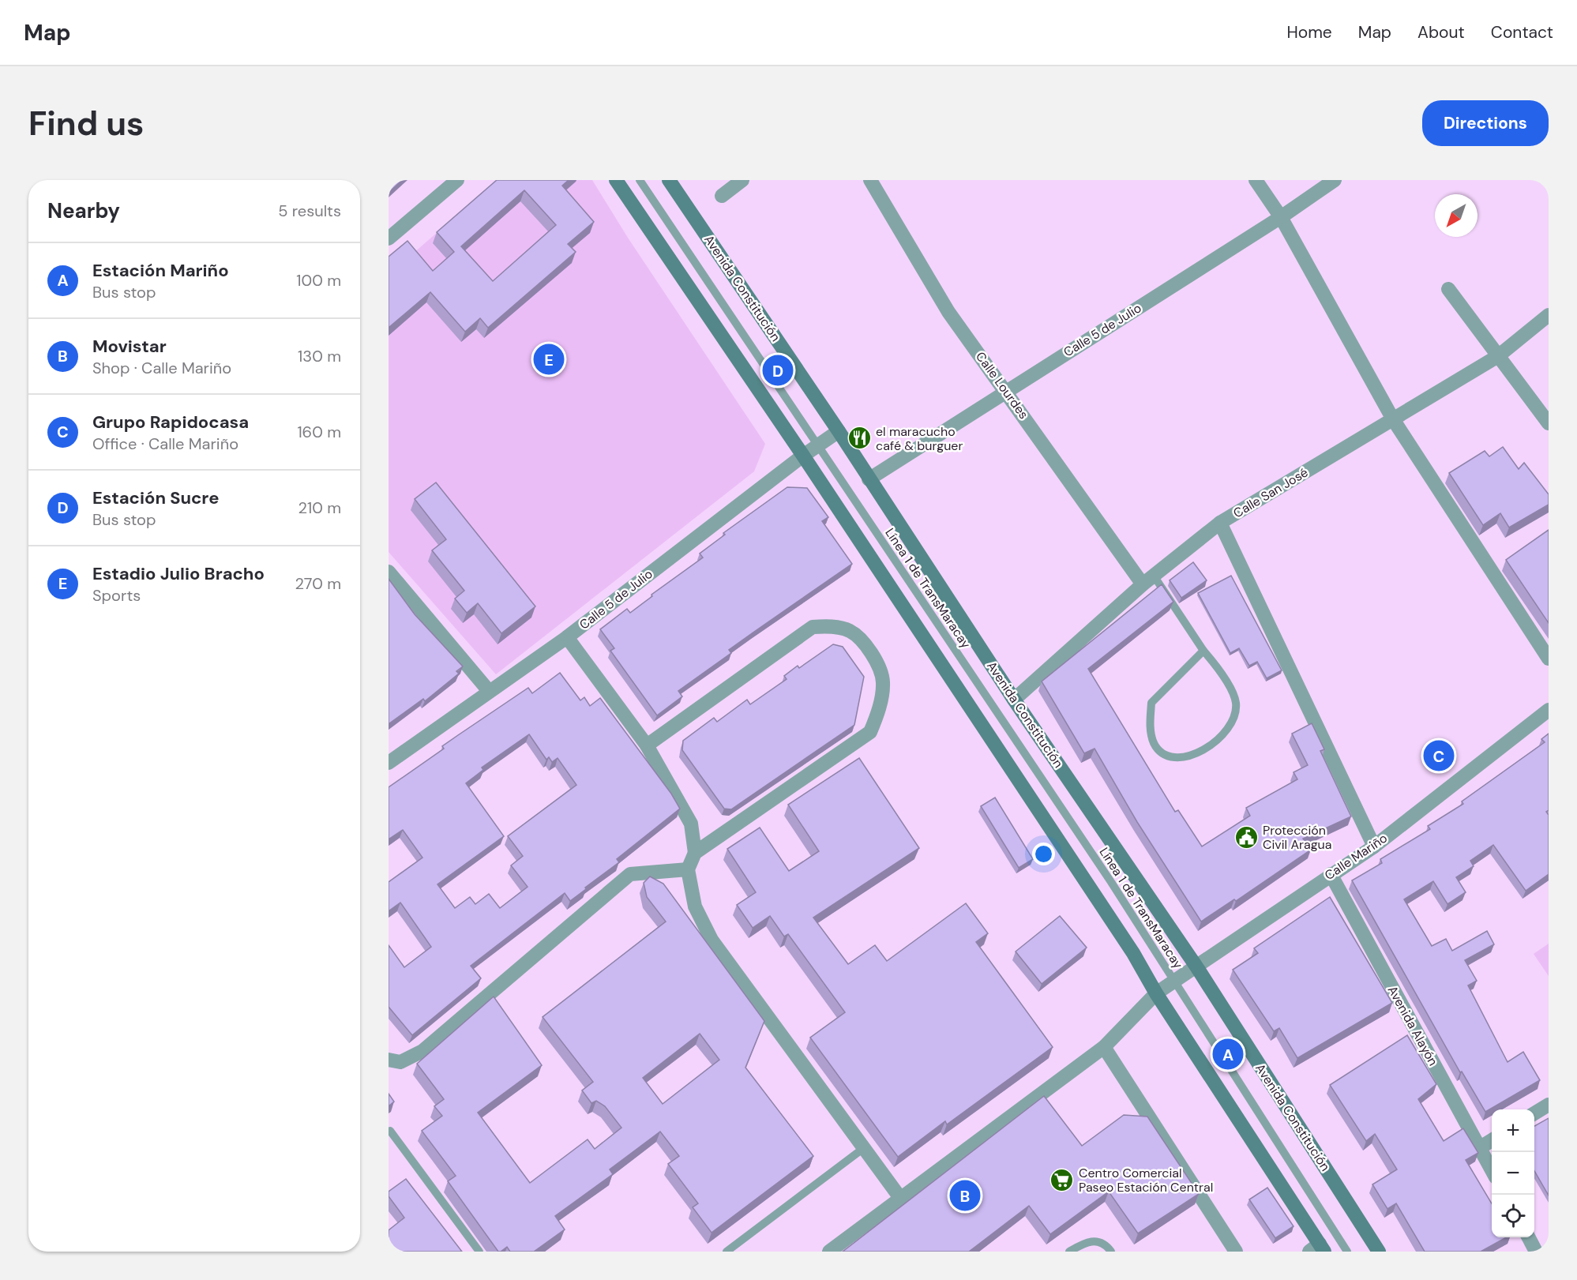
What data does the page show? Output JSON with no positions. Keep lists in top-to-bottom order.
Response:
{
  "streets": {
    "street": [
      "Avenida Constitución",
      "Calle 5 de Julio",
      "Calle Lourdes",
      "Calle San José",
      "Calle Mariño",
      "Avenida Alayón"
    ],
    "lane": ["Línea 1 de TransMaracay"]
  },
  "crossings": [
    ["Avenida Constitución", "Calle 5 de Julio"],
    ["Avenida Constitución", "Calle San José"],
    ["Avenida Constitución", "Calle Mariño"],
    ["Calle 5 de Julio", "Calle Lourdes"],
    ["Calle 5 de Julio", "Línea 1 de TransMaracay"],
    ["Calle Lourdes", "Calle San José"],
    ["Línea 1 de TransMaracay", "Calle Mariño"],
    ["Calle Mariño", "Avenida Alayón"]
  ],
  "places": {
    "restaurant": ["el maracucho café & burguer"],
    "public building": ["Protección Civil Aragua"],
    "supermarket": ["Centro Comercial Paseo Estación Central"]
  },
  "north": "bottom left",
  "page": {
    "header": "Map",
    "nav": [
      "Home",
      "Map",
      "About",
      "Contact"
    ],
    "buttons": "Directions",
    "title": "Find us",
    "heading": ["Nearby", "5 results"],
    "list": [
      {
        "mark": "A",
        "name": "Estación Mariño",
        "note": "Bus stop",
        "value": "100 m"
      },
      {
        "mark": "B",
        "name": "Movistar",
        "note": "Shop · Calle Mariño",
        "value": "130 m"
      },
      {
        "mark": "C",
        "name": "Grupo Rapidocasa",
        "note": "Office · Calle Mariño",
        "value": "160 m"
      },
      {
        "mark": "D",
        "name": "Estación Sucre",
        "note": "Bus stop",
        "value": "210 m"
      },
      {
        "mark": "E",
        "name": "Estadio Julio Bracho",
        "note": "Sports",
        "value": "270 m"
      }
    ],
    "pins": [
      "E",
      "D",
      "C",
      "A",
      "B"
    ],
    "map_buttons": ["+", "−"]
  }
}
